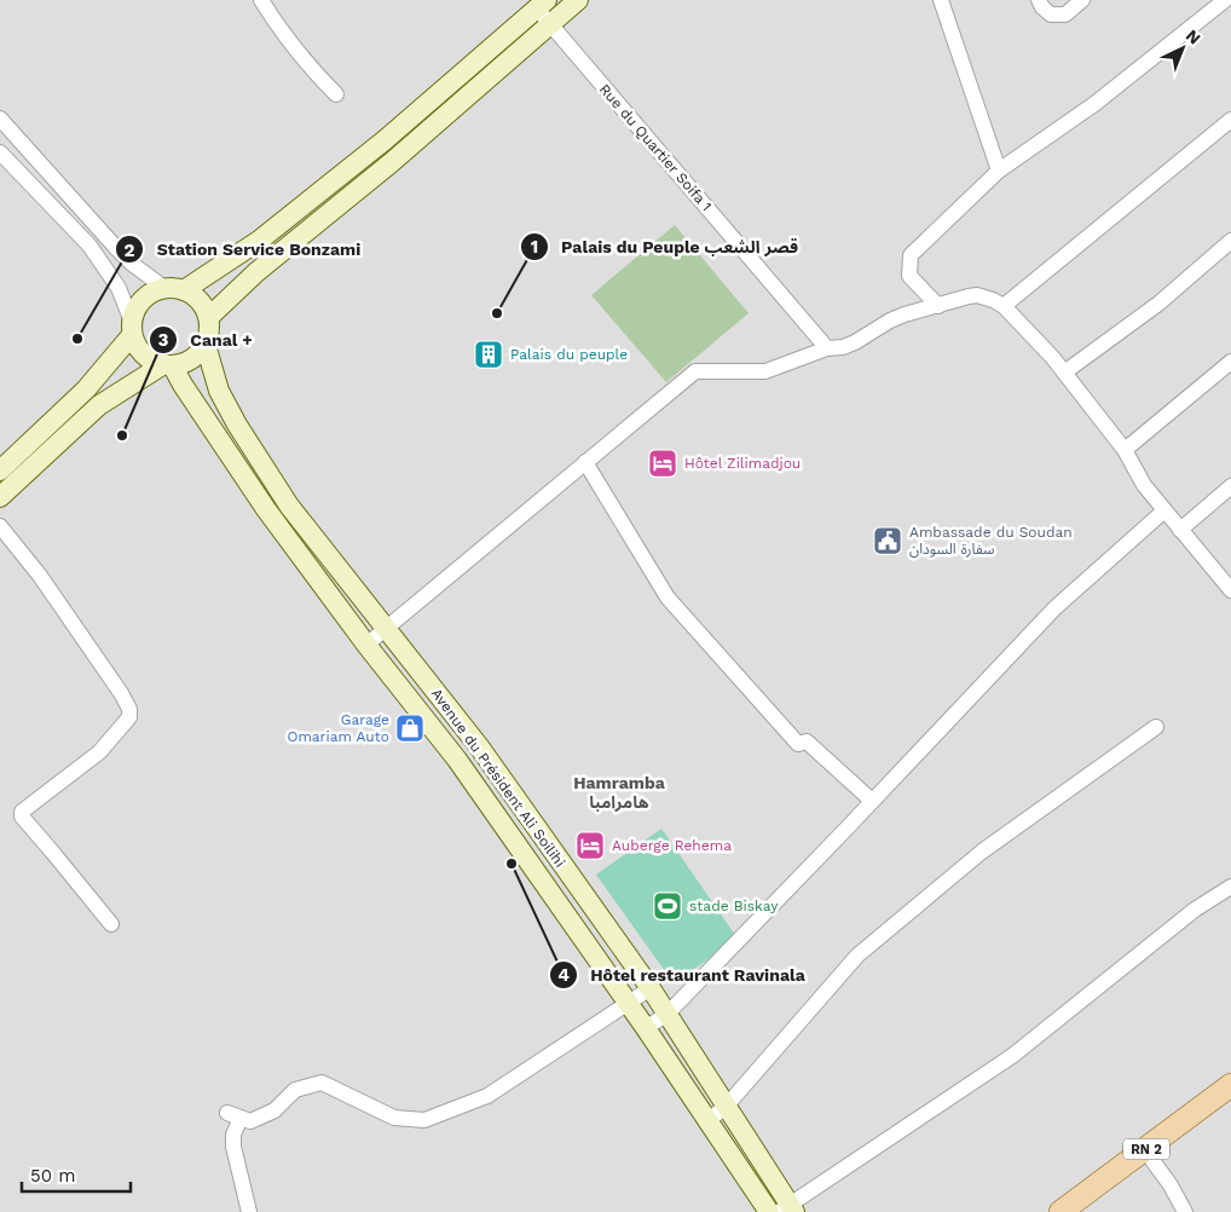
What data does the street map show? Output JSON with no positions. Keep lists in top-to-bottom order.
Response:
{
  "streets": {
    "main road": ["RN 2"],
    "street": ["Rue du Quartier Soifa 1", "Avenue du Président Ali Soilihi"]
  },
  "districts": ["Hamramba هامرامبا"],
  "places": {
    "other": [
      "Palais du Peuple قصر الشعب",
      "Station Service Bonzami",
      "Canal +",
      "Hôtel restaurant Ravinala"
    ],
    "building": ["Palais du peuple"],
    "hotel": ["Hôtel Zilimadjou", "Auberge Rehema"],
    "public building": ["Ambassade du Soudan سفارة السودان"],
    "shop": ["Garage Omariam Auto"],
    "sports": ["stade Biskay"]
  },
  "scale_bar": "50 m",
  "north": "top right"
}
